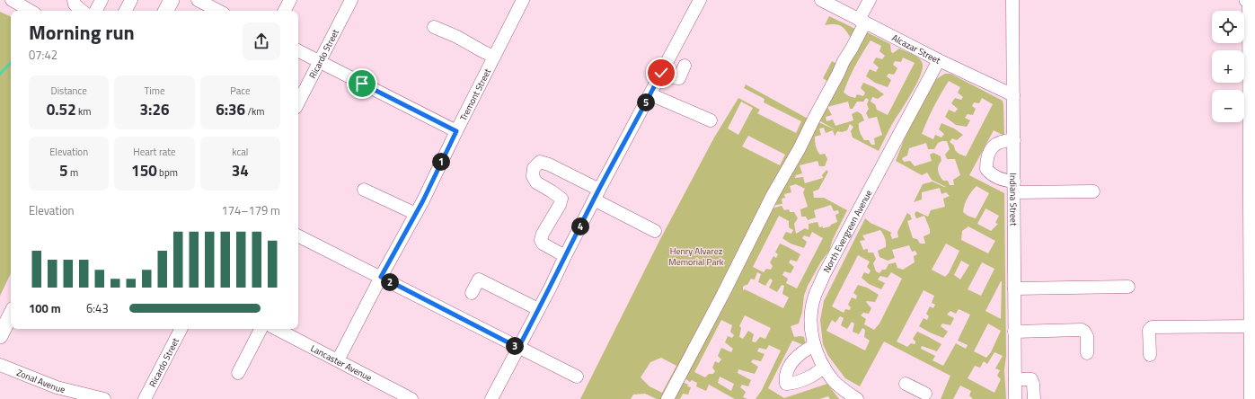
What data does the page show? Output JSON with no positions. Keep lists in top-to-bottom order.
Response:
{
  "streets": {
    "street": [
      "Alcazar Street",
      "Ricardo Street",
      "Tremont Street",
      "Indiana Street",
      "North Evergreen Avenue",
      "Lancaster Avenue",
      "Zonal Avenue"
    ]
  },
  "crossings": [
    ["Alcazar Street", "Indiana Street"],
    ["Alcazar Street", "North Evergreen Avenue"],
    ["Tremont Street", "Lancaster Avenue"]
  ],
  "parks": ["Henry Alvarez Memorial Park"],
  "page": {
    "map_buttons": ["+", "−"],
    "heading": ["Morning run", "07:42"],
    "stats": [
      ["Distance", "0.52 km"],
      ["Time", "3:26"],
      ["Pace", "6:36 /km"],
      ["Elevation", "5 m"],
      ["Heart rate", "150 bpm"],
      ["kcal", "34"]
    ],
    "pins": [
      "5",
      "1",
      "4",
      "2",
      "3"
    ],
    "chart": ["Elevation", "174–179 m"],
    "list": [
      {
        "name": "100 m",
        "note": "6:43"
      }
    ]
  }
}
